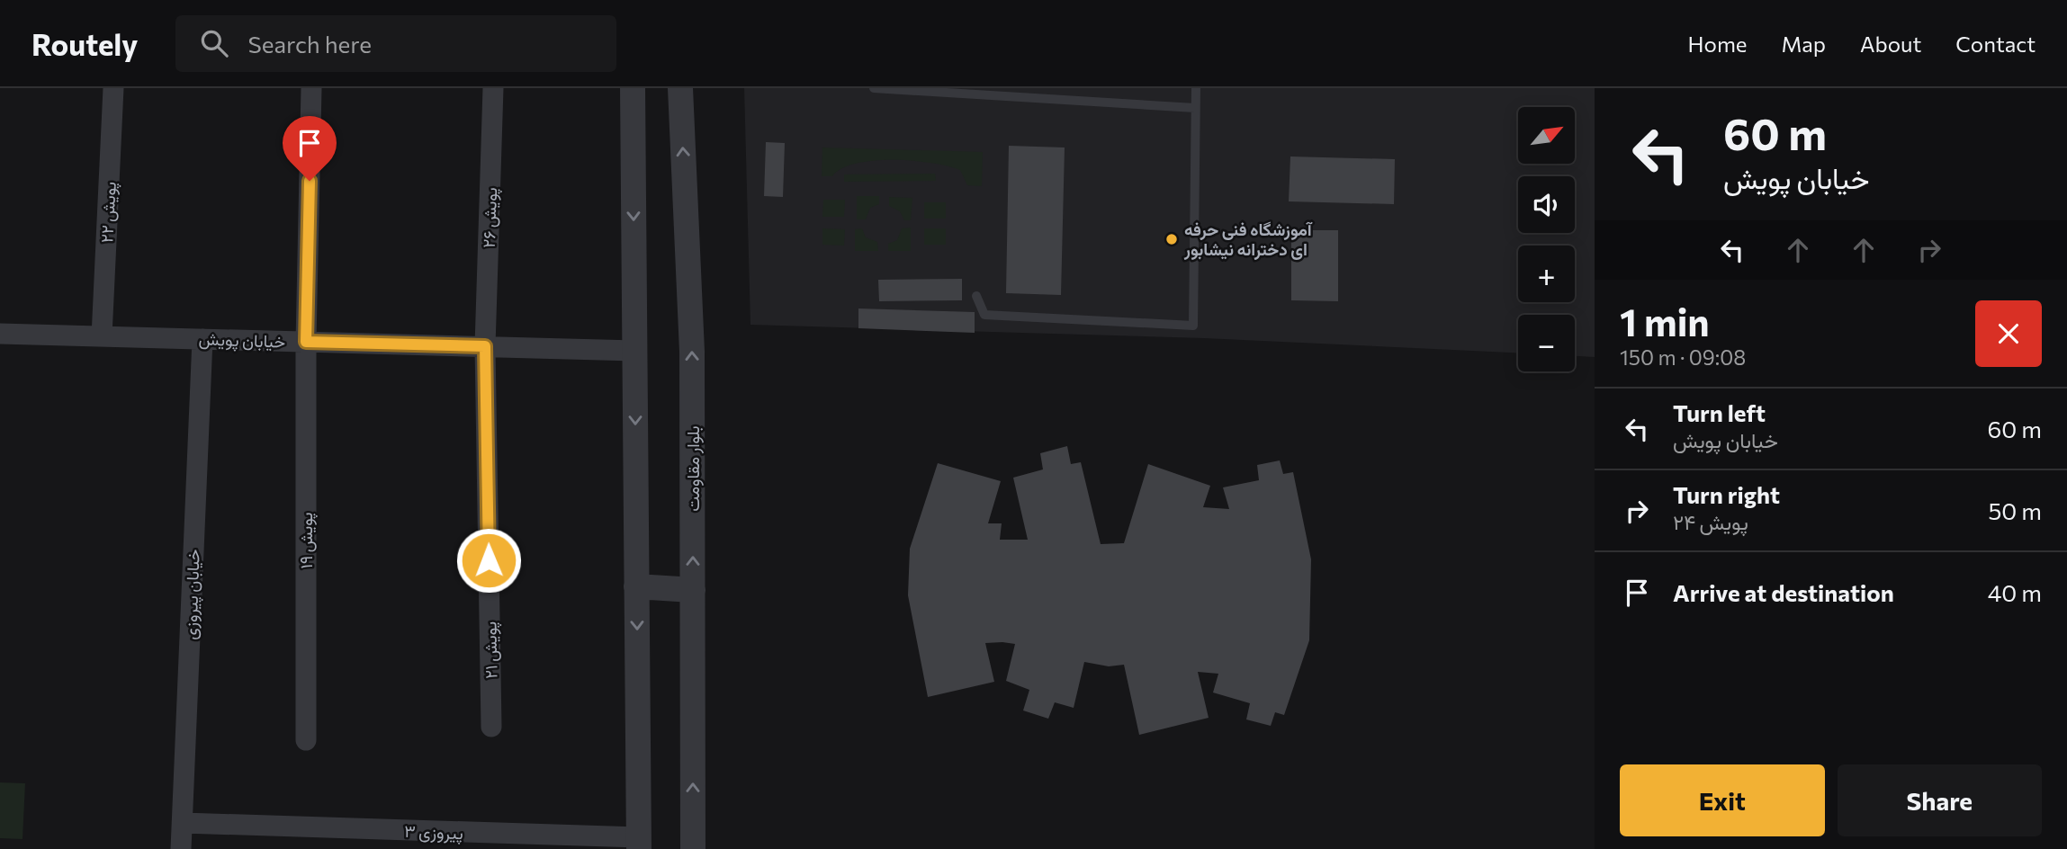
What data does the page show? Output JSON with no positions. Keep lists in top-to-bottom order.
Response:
{
  "streets": {
    "street": [
      "پویش ۲۲",
      "پویش ۲۶",
      "خیابان پویش",
      "بلوار مقاومت",
      "پویش ۱۹",
      "خیابان پیروزی",
      "پویش ۲۱",
      "پیروزی ۳"
    ]
  },
  "crossings": [
    ["پویش ۲۲", "خیابان پویش"],
    ["پویش ۲۶", "خیابان پویش"],
    ["پویش ۲۶", "پویش ۲۱"],
    ["خیابان پویش", "پویش ۱۹"],
    ["خیابان پویش", "خیابان پیروزی"],
    ["خیابان پویش", "پویش ۲۱"],
    ["خیابان پیروزی", "پیروزی ۳"]
  ],
  "places": ["آموزشگاه فنی حرفه ای دخترانه نیشابور"],
  "north": "top right",
  "page": {
    "header": "Routely",
    "search": "Search here",
    "nav": [
      "Home",
      "Map",
      "About",
      "Contact"
    ],
    "turn": ["60 m", "خیابان پویش"],
    "map_buttons": ["+", "−"],
    "heading": ["1 min", "150 m · 09:08"],
    "list": [
      {
        "name": "Turn left",
        "note": "خیابان پویش",
        "value": "60 m"
      },
      {
        "name": "Turn right",
        "note": "پویش ۲۴",
        "value": "50 m"
      },
      {
        "name": "Arrive at destination",
        "value": "40 m"
      }
    ],
    "buttons": ["Exit", "Share"]
  }
}
